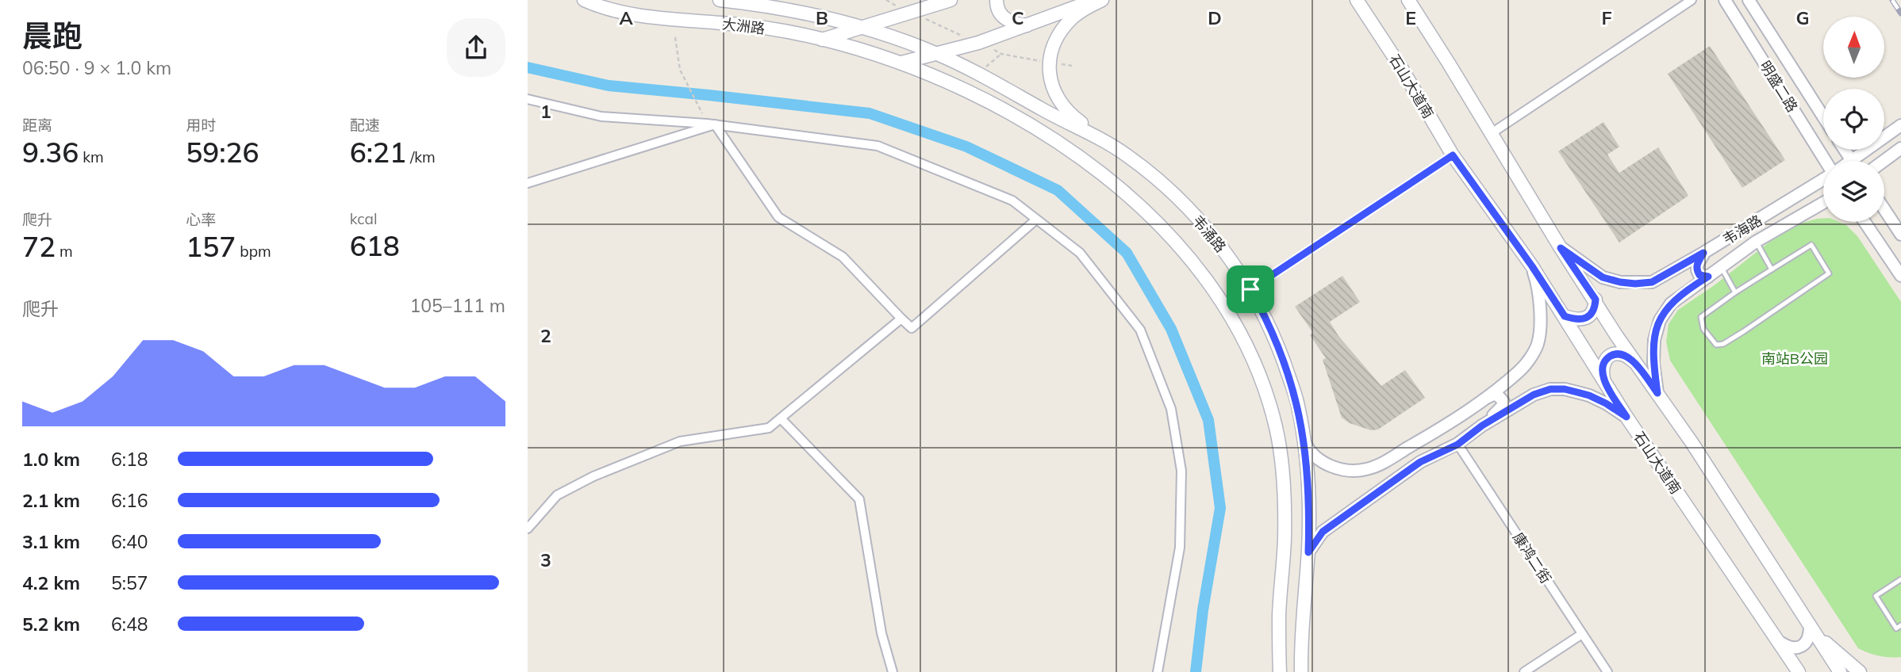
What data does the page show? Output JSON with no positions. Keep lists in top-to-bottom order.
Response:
{
  "streets": {
    "main road": ["大洲路", "石山大道南", "韦涌路"],
    "street": ["明盛二路", "韦海路", "康鸿二街"]
  },
  "crossings": [
    ["大洲路", "韦涌路"]
  ],
  "parks": ["南站B公园"],
  "north": "top",
  "page": {
    "heading": ["晨跑", "06:50 · 9 × 1.0 km"],
    "stats": [
      ["距离", "9.36 km"],
      ["用时", "59:26"],
      ["配速", "6:21 /km"],
      ["爬升", "72 m"],
      ["心率", "157 bpm"],
      ["kcal", "618"]
    ],
    "chart": ["爬升", "105–111 m"],
    "list": [
      {
        "name": "1.0 km",
        "note": "6:18"
      },
      {
        "name": "2.1 km",
        "note": "6:16"
      },
      {
        "name": "3.1 km",
        "note": "6:40"
      },
      {
        "name": "4.2 km",
        "note": "5:57"
      },
      {
        "name": "5.2 km",
        "note": "6:48"
      }
    ]
  },
  "grid": {
    "columns": [
      "A",
      "B",
      "C",
      "D",
      "E",
      "F",
      "G"
    ],
    "rows": ["1", "2", "3"]
  }
}
